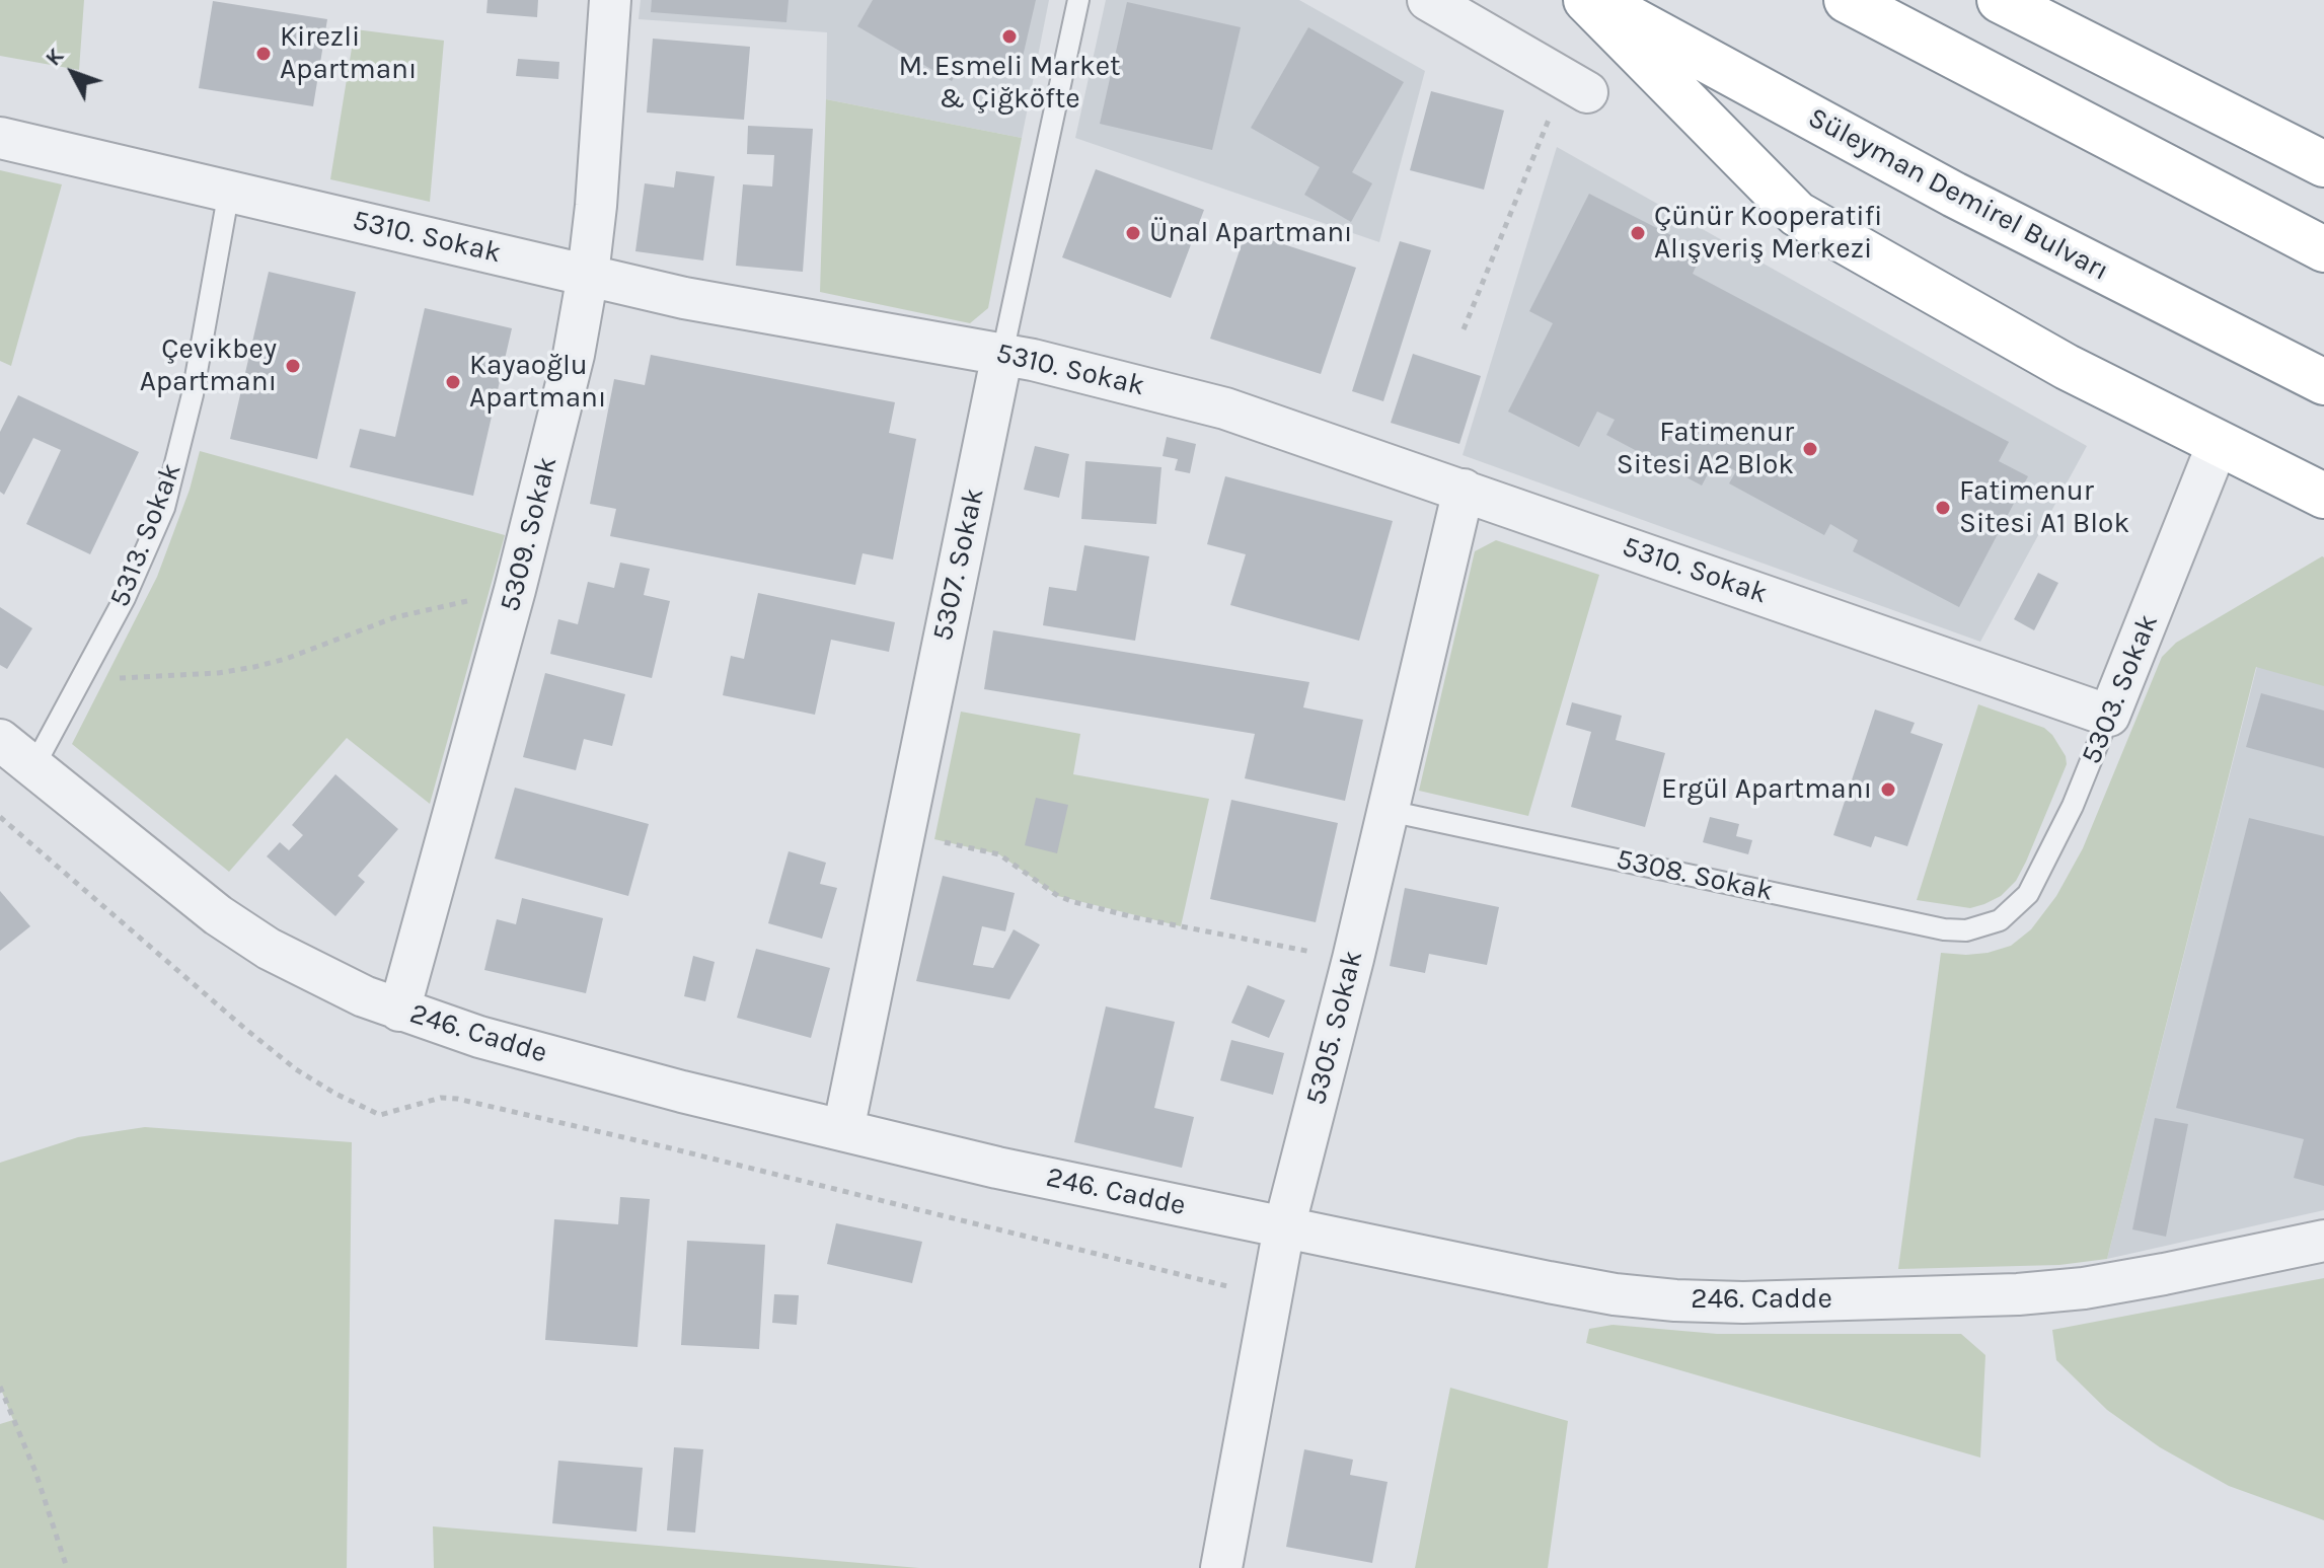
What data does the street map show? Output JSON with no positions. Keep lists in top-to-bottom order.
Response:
{
  "streets": {
    "highway": ["Süleyman Demirel Bulvarı"],
    "street": [
      "5310. Sokak",
      "5309. Sokak",
      "5307. Sokak",
      "5303. Sokak",
      "5305. Sokak",
      "246. Cadde"
    ],
    "lane": ["5313. Sokak", "5308. Sokak"]
  },
  "crossings": [
    ["5310. Sokak", "5309. Sokak"],
    ["5310. Sokak", "5313. Sokak"],
    ["5310. Sokak", "5307. Sokak"],
    ["5310. Sokak", "5303. Sokak"],
    ["5310. Sokak", "5305. Sokak"],
    ["5309. Sokak", "246. Cadde"],
    ["5313. Sokak", "246. Cadde"],
    ["5307. Sokak", "246. Cadde"],
    ["5303. Sokak", "5308. Sokak"],
    ["5308. Sokak", "5305. Sokak"],
    ["5305. Sokak", "246. Cadde"]
  ],
  "places": [
    "M. Esmeli Market & Çiğköfte",
    "Kirezli Apartmanı",
    "Ünal Apartmanı",
    "Çünür Kooperatifi Alışveriş Merkezi",
    "Çevikbey Apartmanı",
    "Kayaoğlu Apartmanı",
    "Fatimenur Sitesi A2 Blok",
    "Fatimenur Sitesi A1 Blok",
    "Ergül Apartmanı"
  ],
  "north": "top left"
}
